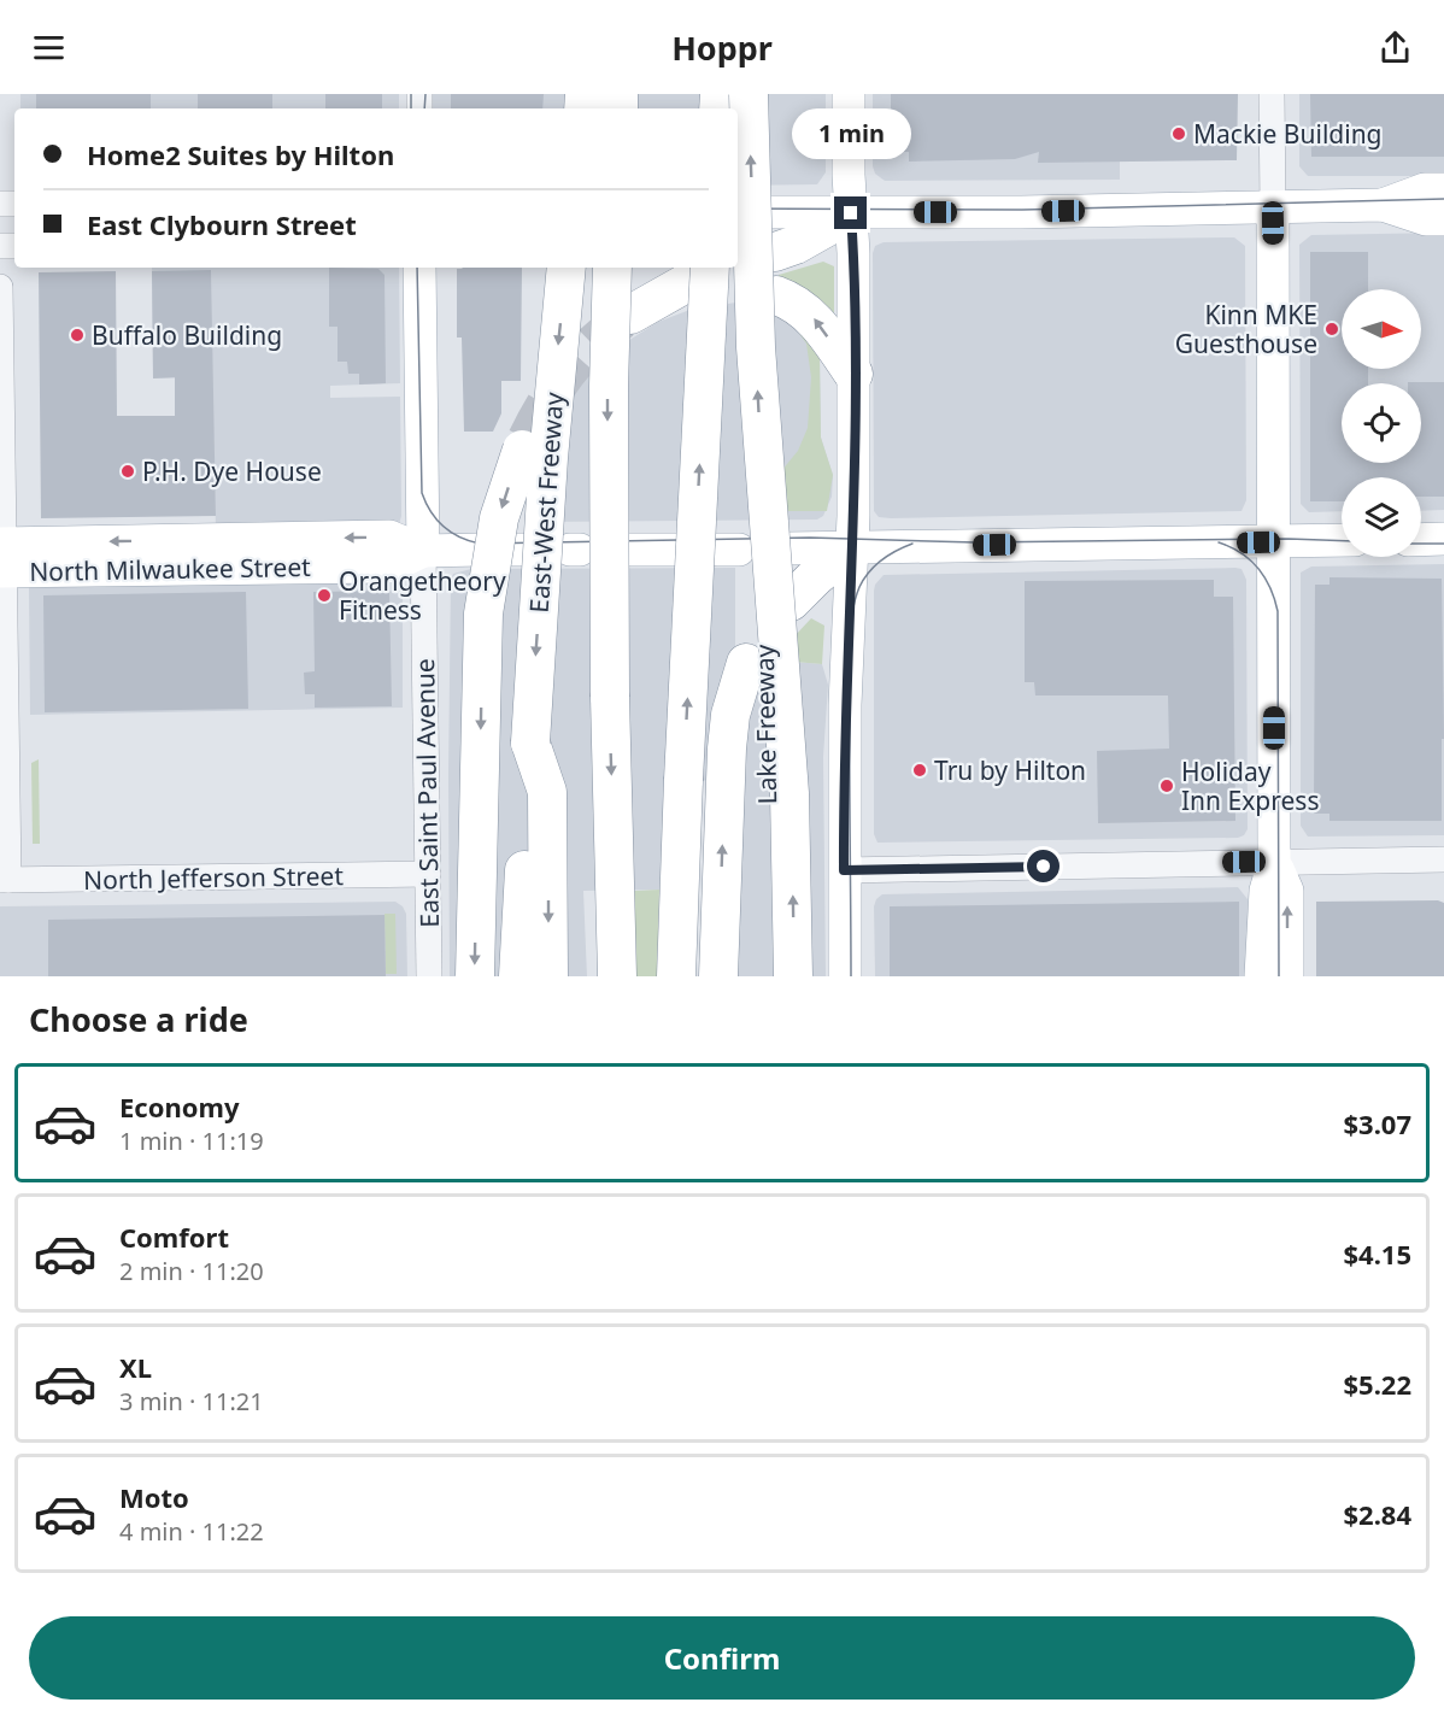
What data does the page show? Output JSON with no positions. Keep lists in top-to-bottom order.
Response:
{
  "streets": {
    "highway": ["East-West Freeway", "Lake Freeway"],
    "main road": ["North Milwaukee Street", "East Saint Paul Avenue"],
    "street": ["North Jefferson Street"]
  },
  "crossings": [
    ["North Milwaukee Street", "East Saint Paul Avenue"],
    ["East Saint Paul Avenue", "North Jefferson Street"]
  ],
  "places": [
    "Mackie Building",
    "Kinn MKE Guesthouse",
    "Buffalo Building",
    "P.H. Dye House",
    "Orangetheory Fitness",
    "Tru by Hilton",
    "Holiday Inn Express"
  ],
  "north": "right",
  "page": {
    "header": "Hoppr",
    "bubble": "1 min",
    "banner": ["Home2 Suites by Hilton", "East Clybourn Street"],
    "heading": "Choose a ride",
    "list": [
      {
        "name": "Economy",
        "note": "1 min · 11:19",
        "value": "$3.07"
      },
      {
        "name": "Comfort",
        "note": "2 min · 11:20",
        "value": "$4.15"
      },
      {
        "name": "XL",
        "note": "3 min · 11:21",
        "value": "$5.22"
      },
      {
        "name": "Moto",
        "note": "4 min · 11:22",
        "value": "$2.84"
      }
    ],
    "buttons": "Confirm"
  }
}
